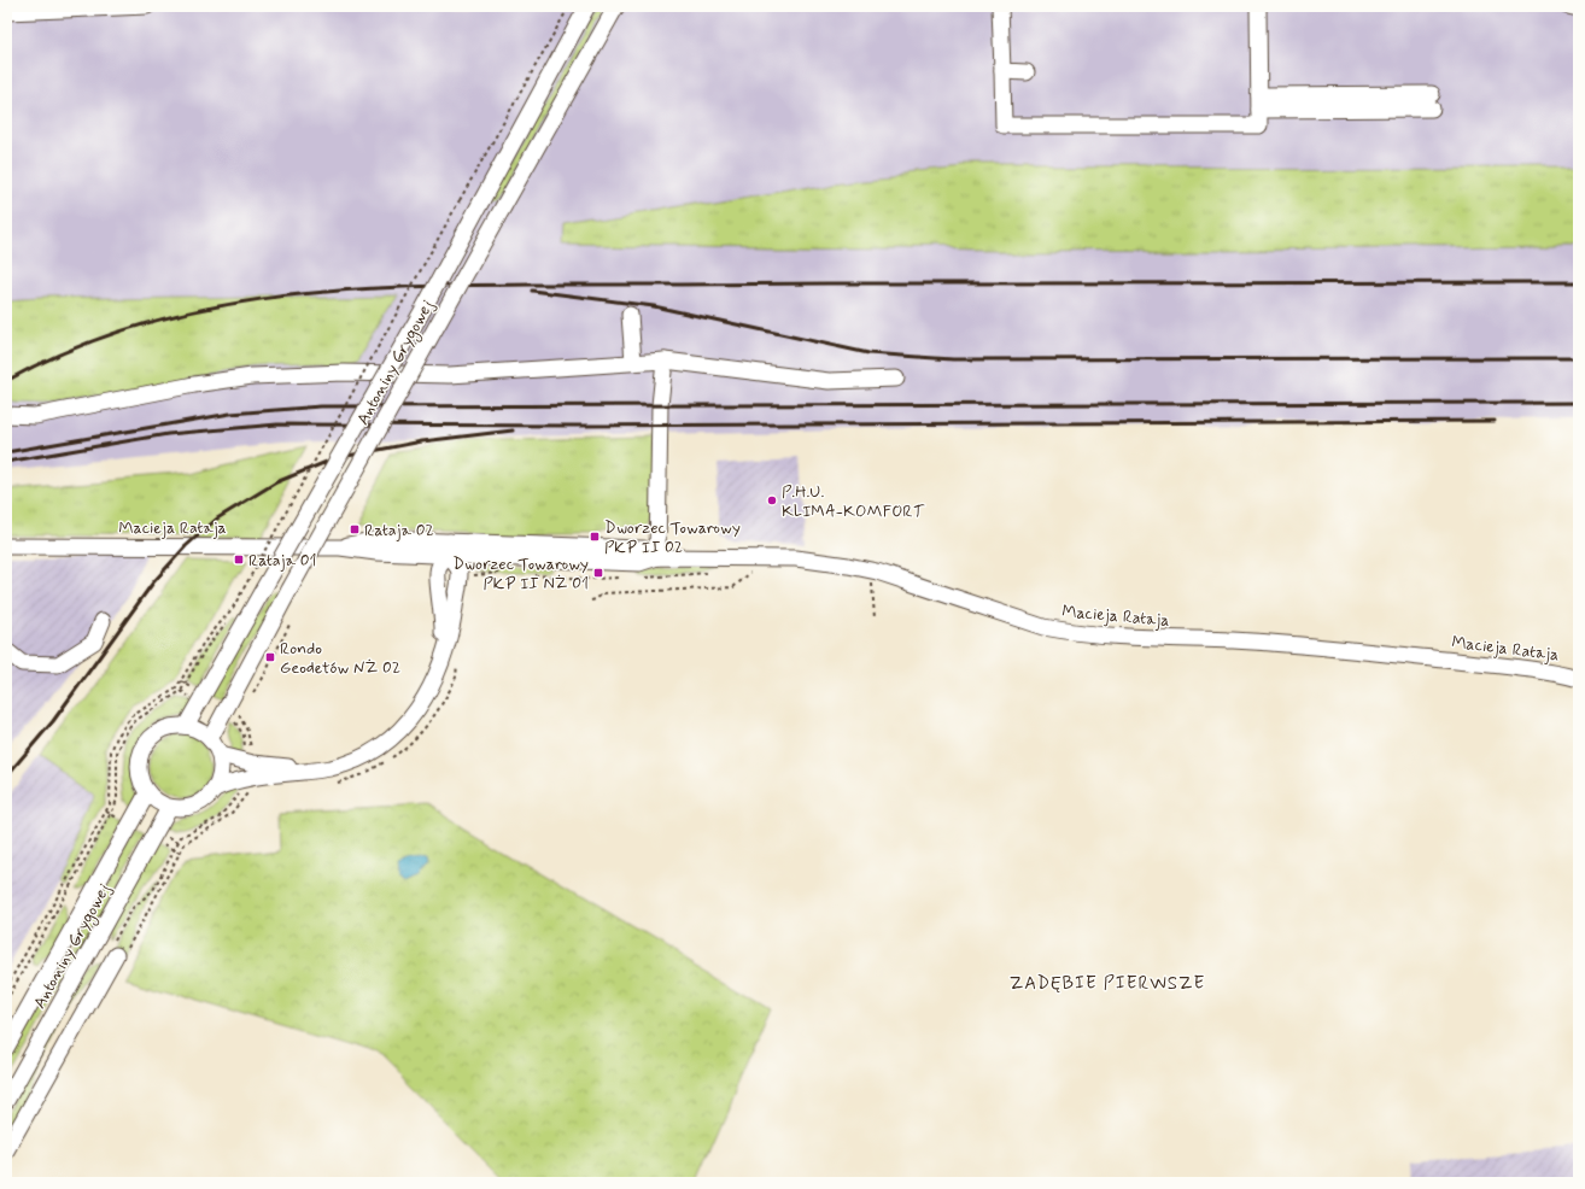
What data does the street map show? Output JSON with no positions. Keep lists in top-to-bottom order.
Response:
{
  "streets": {
    "street": ["Antoniny Grygowej", "Macieja Rataja"]
  },
  "districts": ["ZADĘBIE PIERWSZE"],
  "places": {
    "other": ["P.H.U. KLIMA-KOMFORT"],
    "transit": [
      "Rataja 02",
      "Dworzec Towarowy PKP II 02",
      "Rataja 01",
      "Dworzec Towarowy PKP II NŻ 01",
      "Rondo Geodetów NŻ 02"
    ]
  }
}
